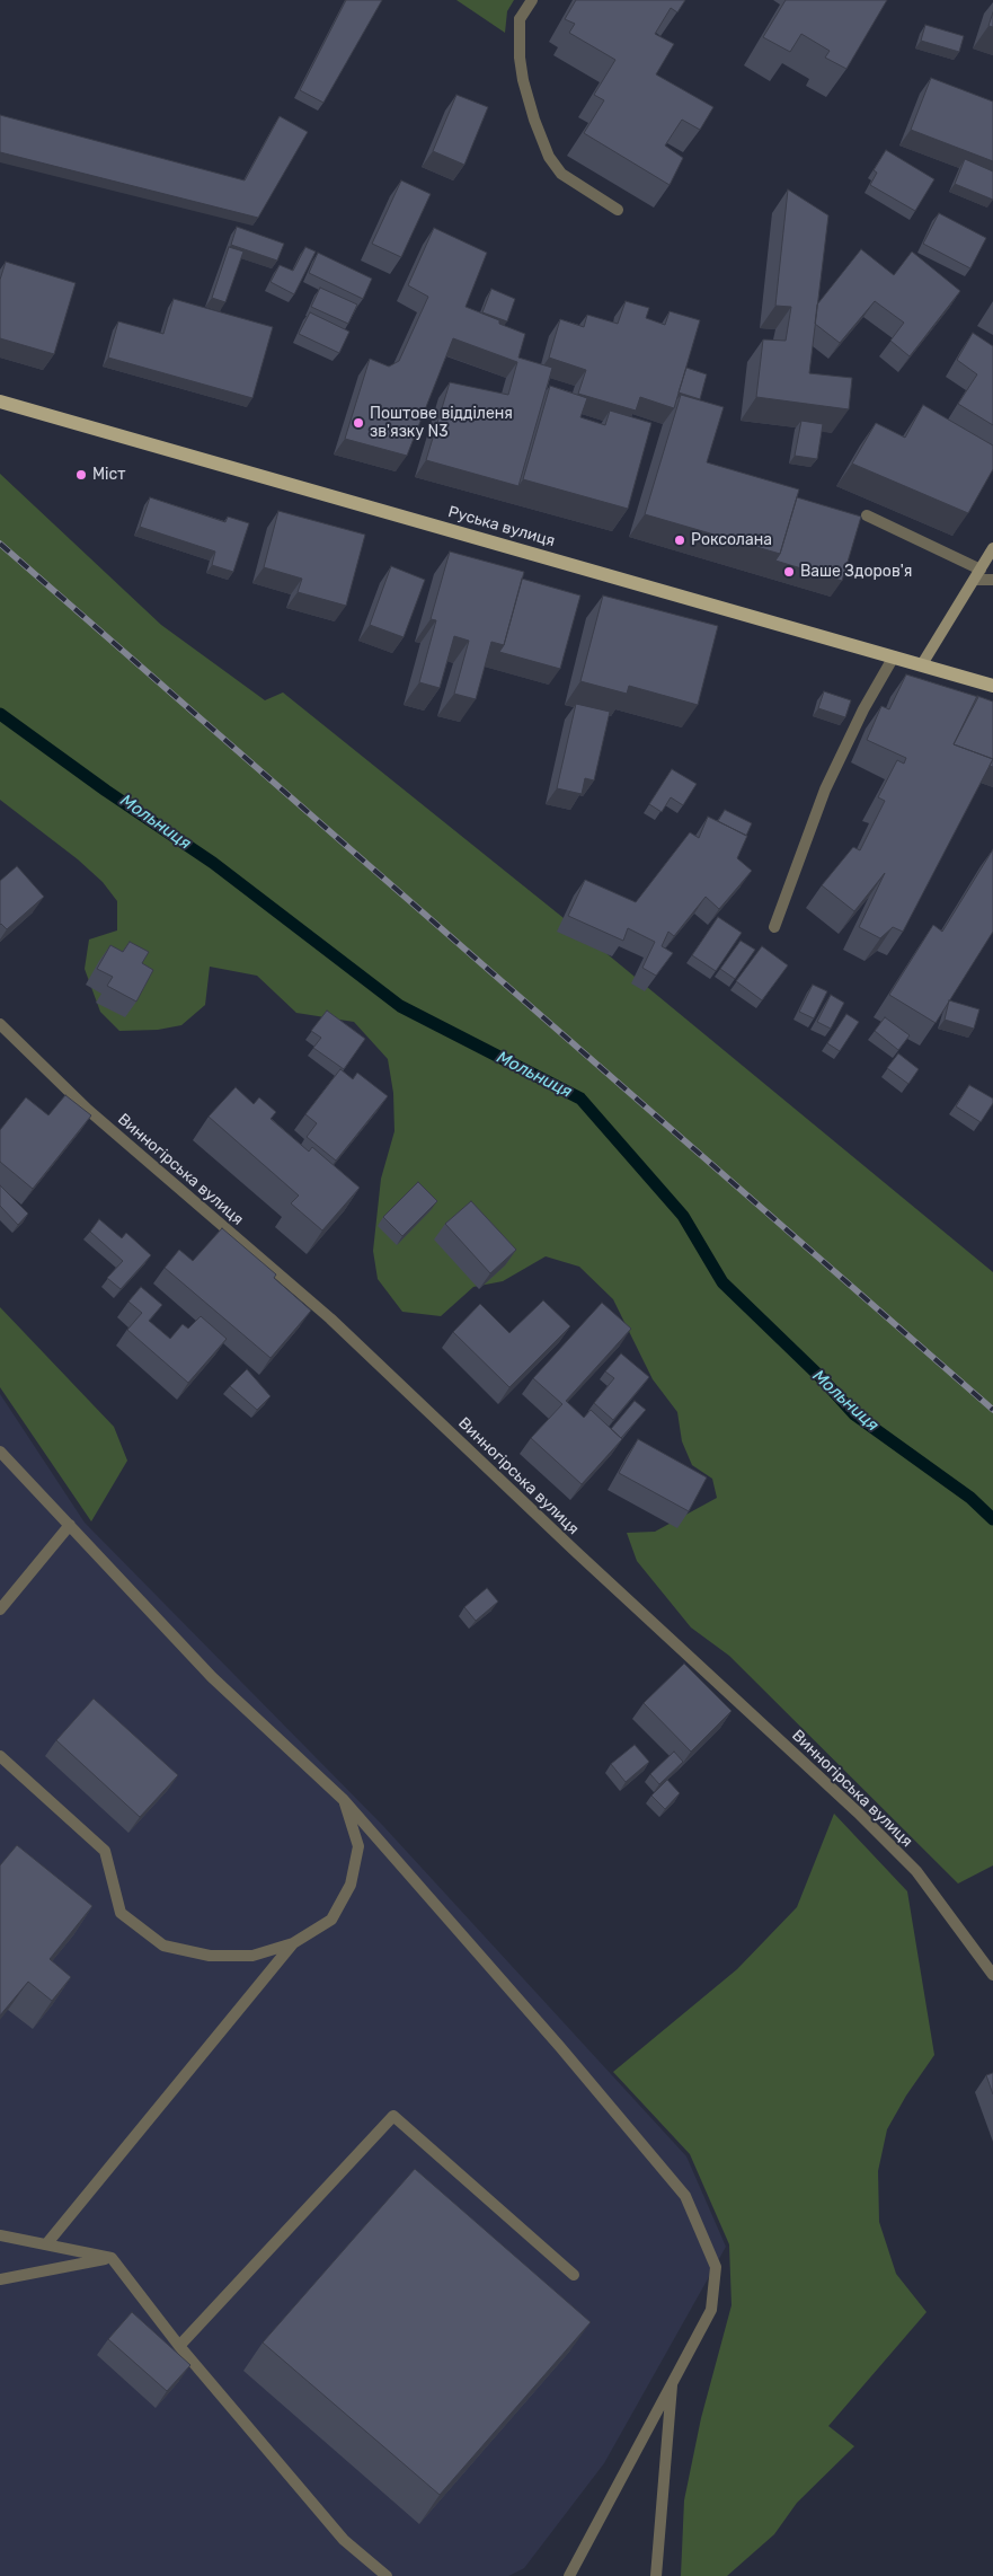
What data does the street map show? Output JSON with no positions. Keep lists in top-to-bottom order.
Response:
{
  "streets": {
    "main road": ["Руська вулиця"],
    "street": ["Винногірська вулиця"]
  },
  "water": ["Мольниця"],
  "places": [
    "Поштове відділеня зв'язку N3",
    "Міст",
    "Роксолана",
    "Ваше Здоров'я"
  ]
}
